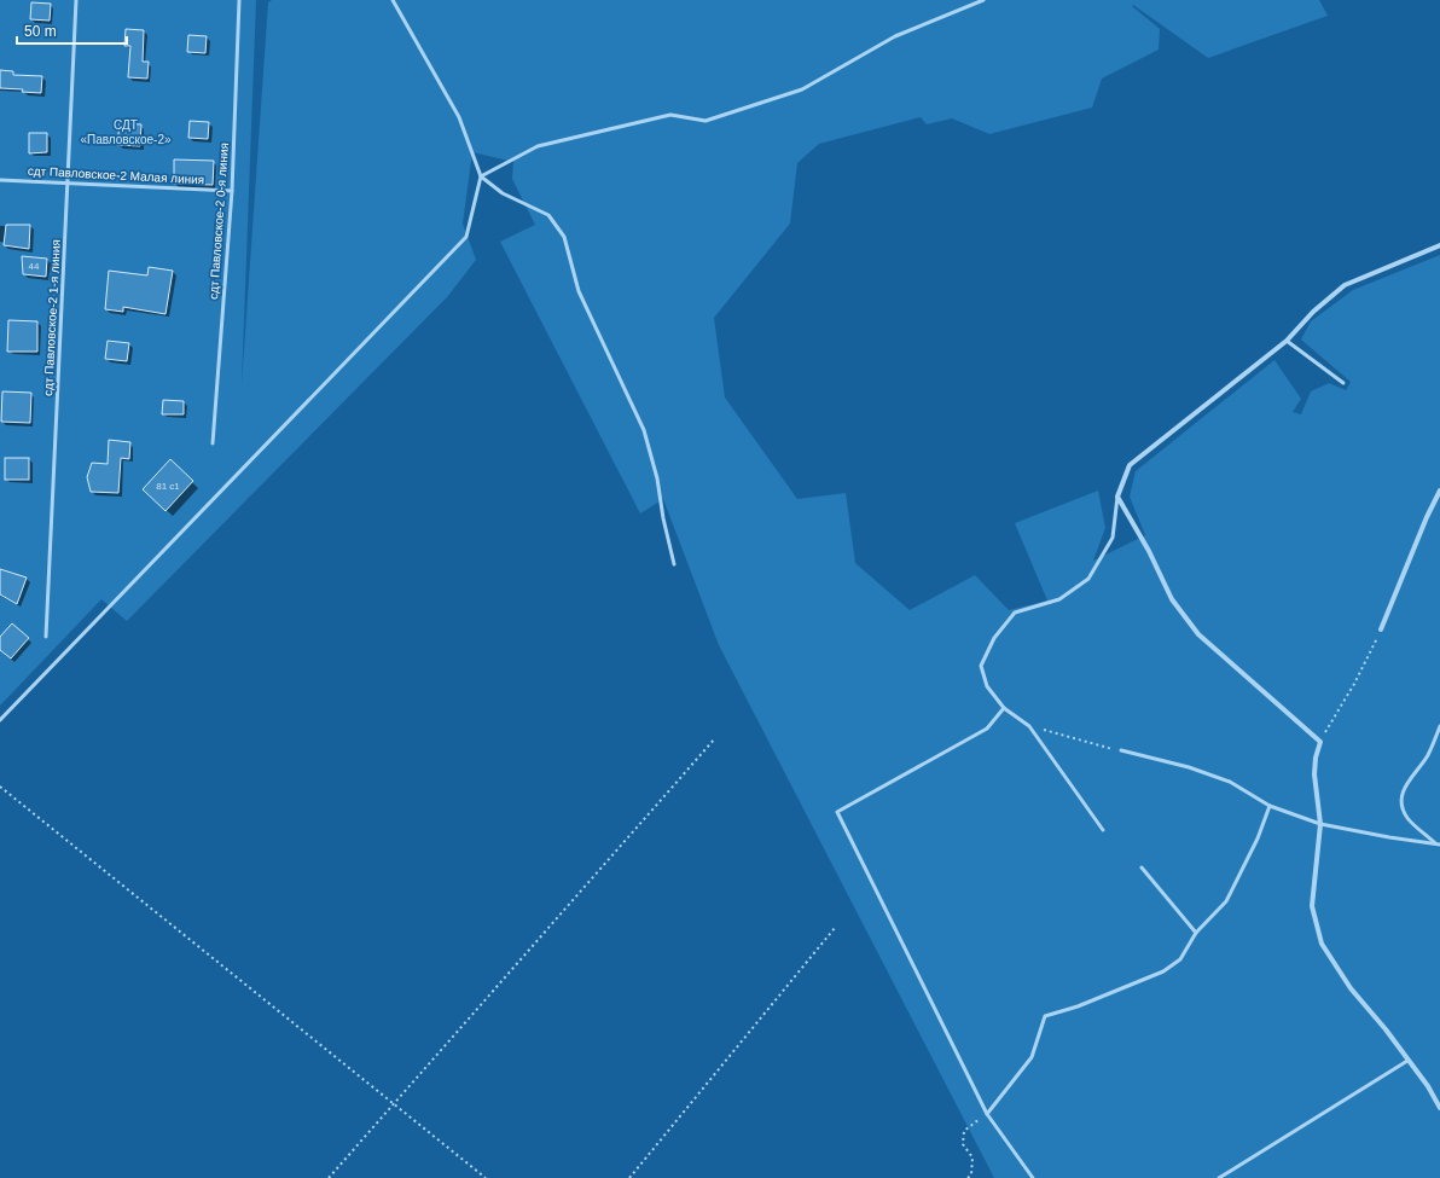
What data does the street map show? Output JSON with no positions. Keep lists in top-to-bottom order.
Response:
{
  "streets": {
    "lane": ["сдт Павловское-2 Малая линия", "сдт Павловское-2 0-я линия", "сдт Павловское-2 1-я линия"]
  },
  "crossings": [
    ["сдт Павловское-2 Малая линия", "сдт Павловское-2 0-я линия"],
    ["сдт Павловское-2 Малая линия", "сдт Павловское-2 1-я линия"]
  ],
  "parks": ["СДТ «Павловское-2»"],
  "house_numbers": ["44", "81 с1"],
  "scale_bar": "50 m"
}
